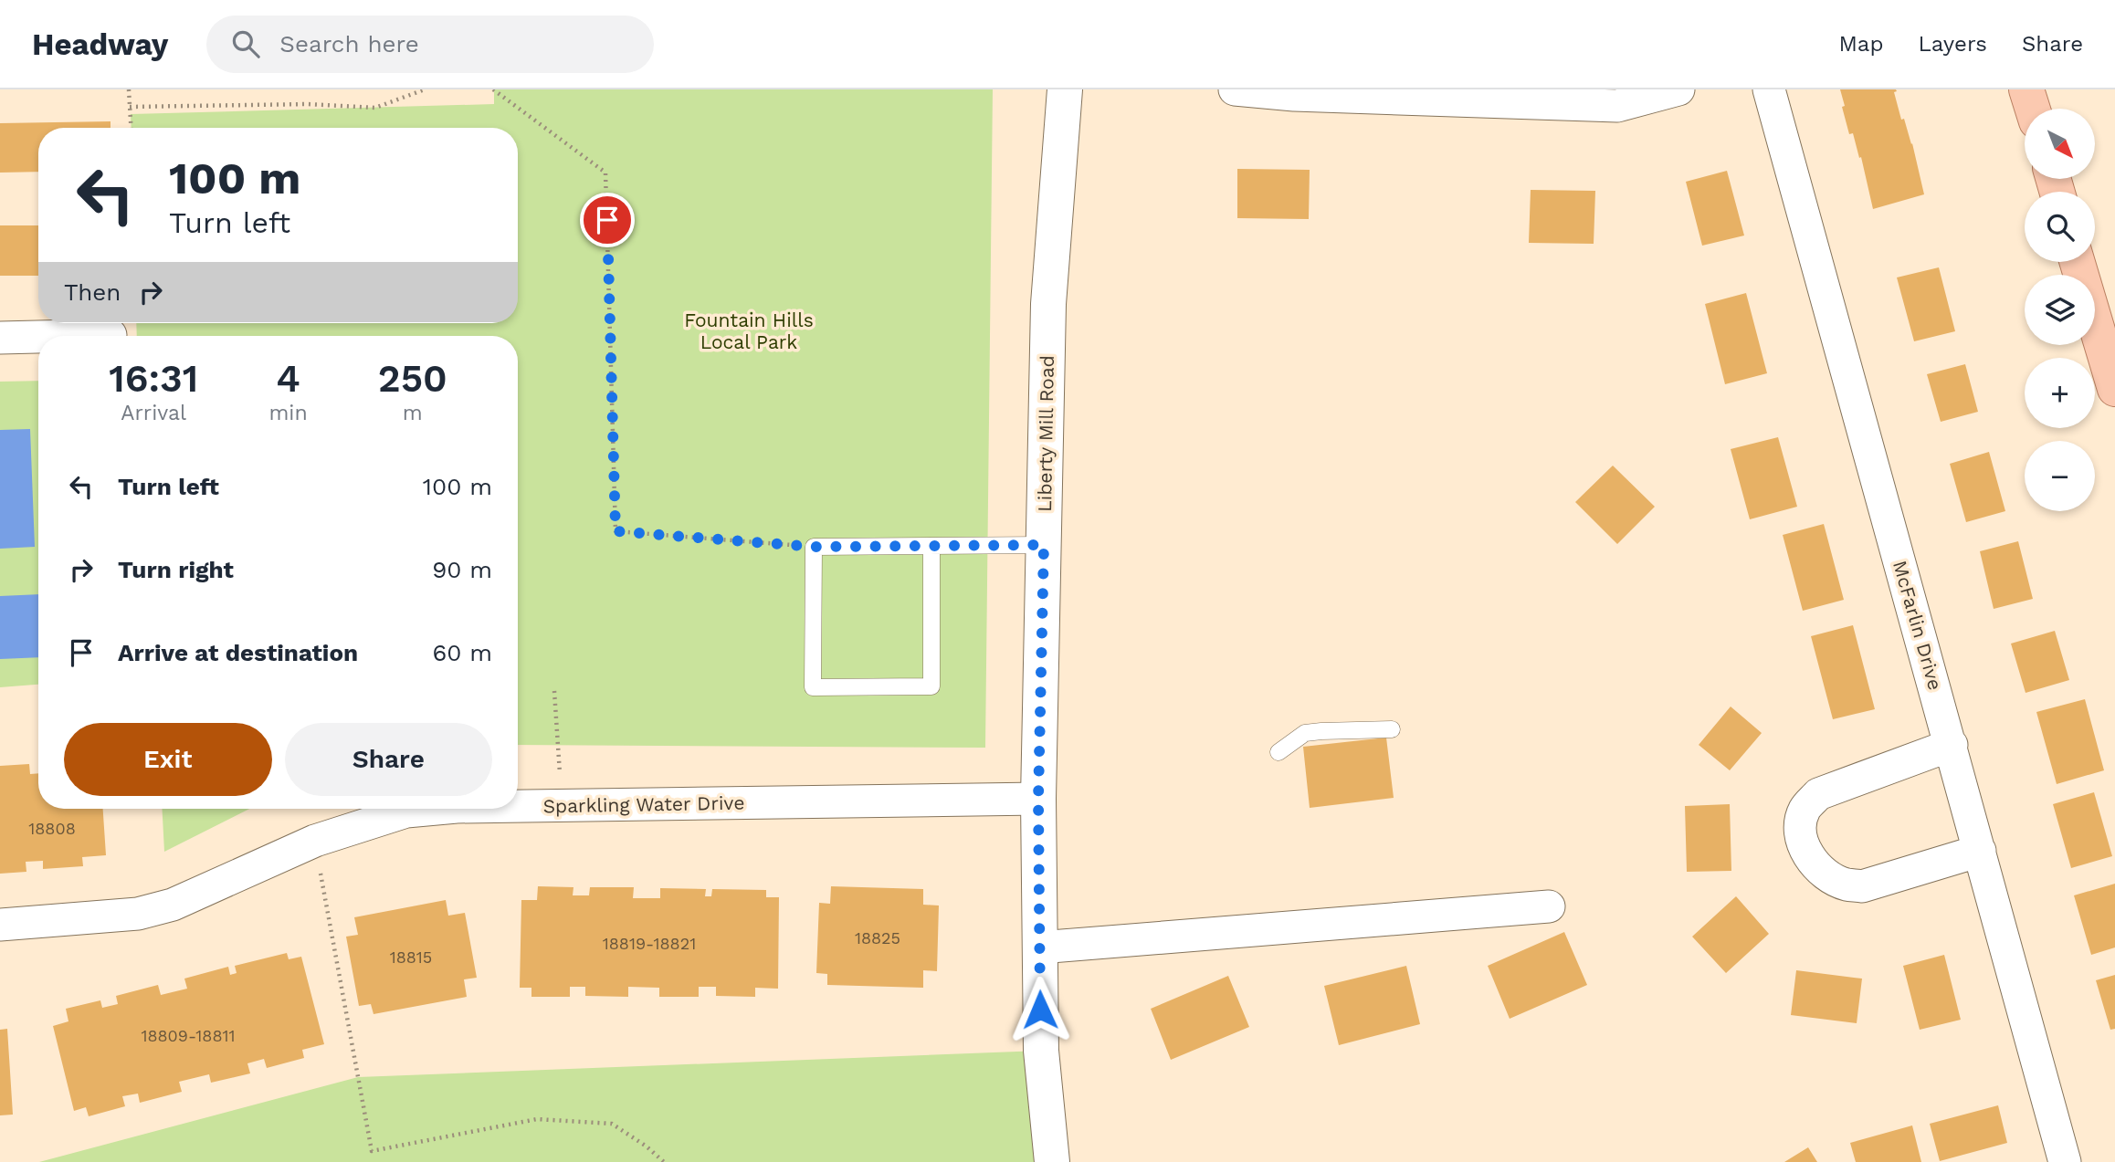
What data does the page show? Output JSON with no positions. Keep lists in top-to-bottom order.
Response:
{
  "streets": {
    "street": ["Liberty Mill Road", "McFarlin Drive", "Sparkling Water Drive"]
  },
  "crossings": [
    ["Liberty Mill Road", "Sparkling Water Drive"]
  ],
  "parks": ["Fountain Hills Local Park"],
  "house_numbers": [
    "18808",
    "18825",
    "18819-18821",
    "18815",
    "18809-18811"
  ],
  "north": "bottom right",
  "page": {
    "header": "Headway",
    "search": "Search here",
    "nav": ["Map", "Layers", "Share"],
    "map_buttons": ["+", "−"],
    "turn": ["100 m", "Turn left"],
    "then": "Then",
    "eta": [
      "16:31",
      "Arrival",
      "4",
      "min",
      "250",
      "m"
    ],
    "list": [
      {
        "name": "Turn left",
        "value": "100 m"
      },
      {
        "name": "Turn right",
        "value": "90 m"
      },
      {
        "name": "Arrive at destination",
        "value": "60 m"
      }
    ],
    "buttons": ["Exit", "Share"]
  }
}
